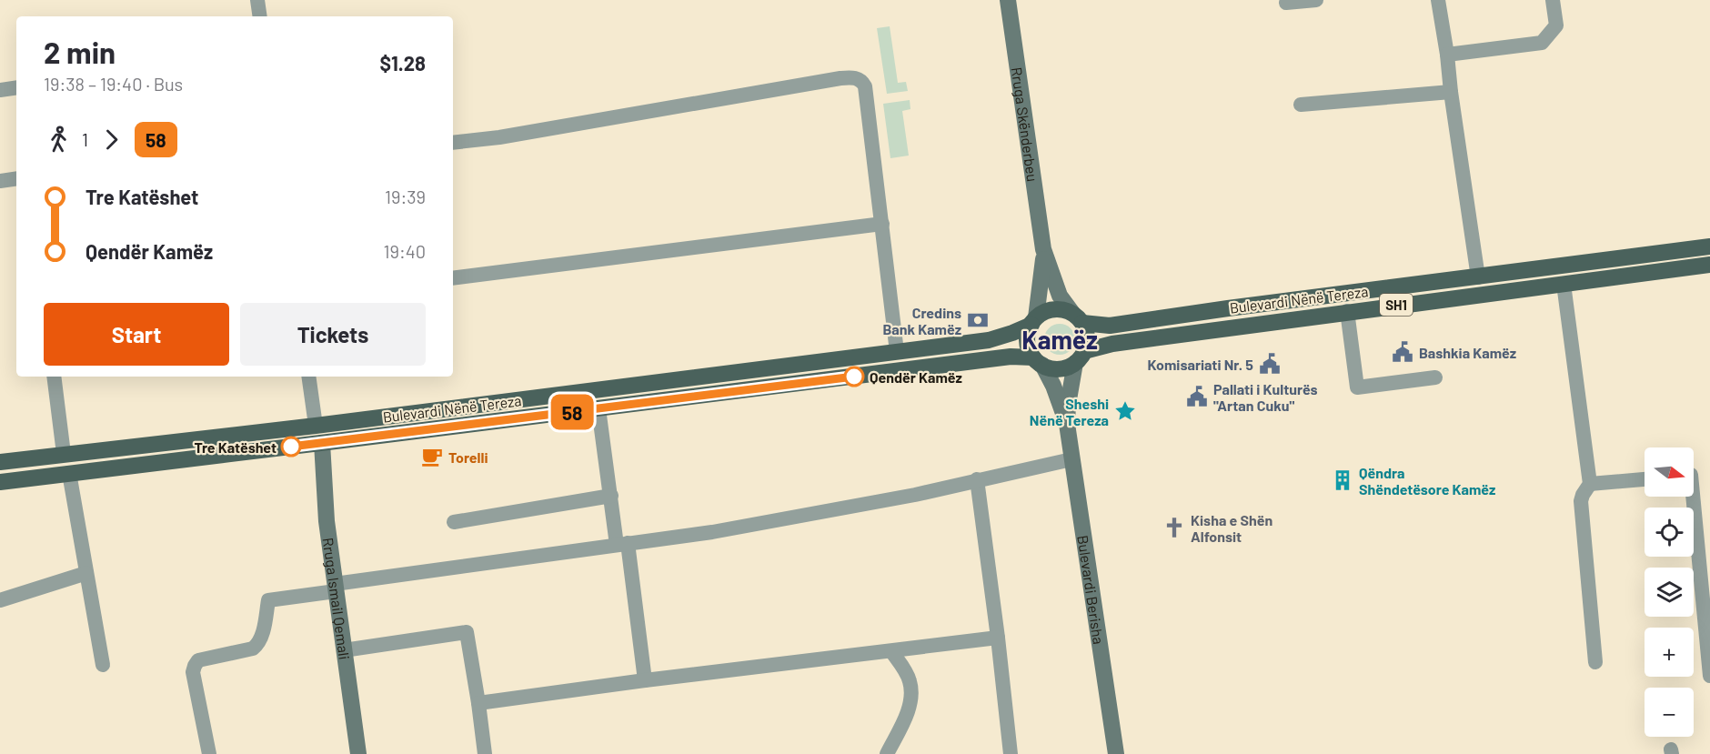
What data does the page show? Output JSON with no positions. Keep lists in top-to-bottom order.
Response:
{
  "streets": {
    "main road": [
      "Rruga Skënderbeu",
      "Bulevardi Nënë Tereza",
      "SH1",
      "Bulevardi Berisha",
      "Rruga Ismail Qemali"
    ]
  },
  "crossings": [
    ["Rruga Skënderbeu", "Bulevardi Nënë Tereza"],
    ["Rruga Skënderbeu", "Bulevardi Berisha"],
    ["Bulevardi Nënë Tereza", "Bulevardi Berisha"],
    ["Bulevardi Nënë Tereza", "Rruga Ismail Qemali"]
  ],
  "districts": ["Kamëz"],
  "places": {
    "bank": ["Credins Bank Kamëz"],
    "public building": ["Bashkia Kamëz", "Komisariati Nr. 5", "Pallati i Kulturës \"Artan Cuku\""],
    "other": ["Qendër Kamëz", "Tre Katëshet"],
    "place": ["Sheshi Nënë Tereza"],
    "cafe": ["Torelli"],
    "building": ["Qëndra Shëndetësore Kamëz"],
    "church": ["Kisha e Shën Alfonsit"]
  },
  "lines": ["bus line 58"],
  "north": "right",
  "page": {
    "on_map": "58",
    "heading": ["2 min", "19:38 – 19:40 · Bus", "$1.28"],
    "legs": ["1", "58"],
    "list": [
      {
        "name": "Tre Katëshet",
        "value": "19:39"
      },
      {
        "name": "Qendër Kamëz",
        "value": "19:40"
      }
    ],
    "buttons": ["Start", "Tickets"],
    "map_buttons": ["+", "−"]
  }
}
